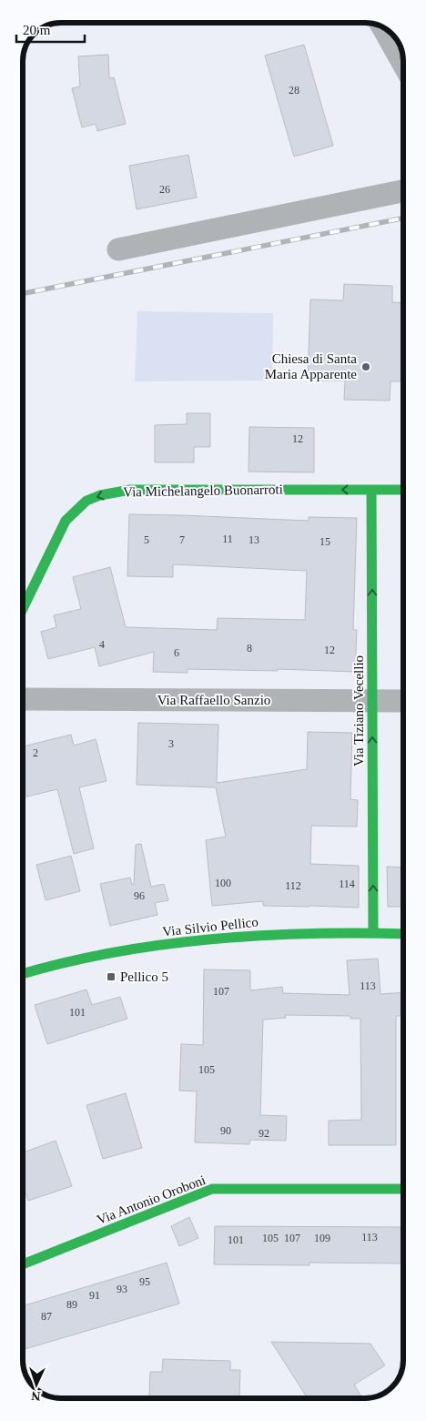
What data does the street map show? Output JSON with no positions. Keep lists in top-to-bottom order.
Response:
{
  "streets": {
    "street": [
      "Via Michelangelo Buonarroti",
      "Via Raffaello Sanzio",
      "Via Tiziano Vecellio",
      "Via Silvio Pellico",
      "Via Antonio Oroboni"
    ]
  },
  "crossings": [
    ["Via Michelangelo Buonarroti", "Via Tiziano Vecellio"],
    ["Via Raffaello Sanzio", "Via Tiziano Vecellio"],
    ["Via Tiziano Vecellio", "Via Silvio Pellico"]
  ],
  "one_way": ["Via Michelangelo Buonarroti", "Via Tiziano Vecellio"],
  "places": {
    "other": ["Chiesa di Santa Maria Apparente"],
    "transit": ["Pellico 5"]
  },
  "house_numbers": [
    "28",
    "26",
    "12",
    "11",
    "5",
    "7",
    "13",
    "15",
    "4",
    "8",
    "12",
    "6",
    "3",
    "2",
    "100",
    "114",
    "112",
    "96",
    "113",
    "107",
    "101",
    "105",
    "90",
    "92",
    "113",
    "105",
    "107",
    "109",
    "101",
    "95",
    "93",
    "91",
    "89",
    "87"
  ],
  "scale_bar": "20 m",
  "north": "bottom"
}
